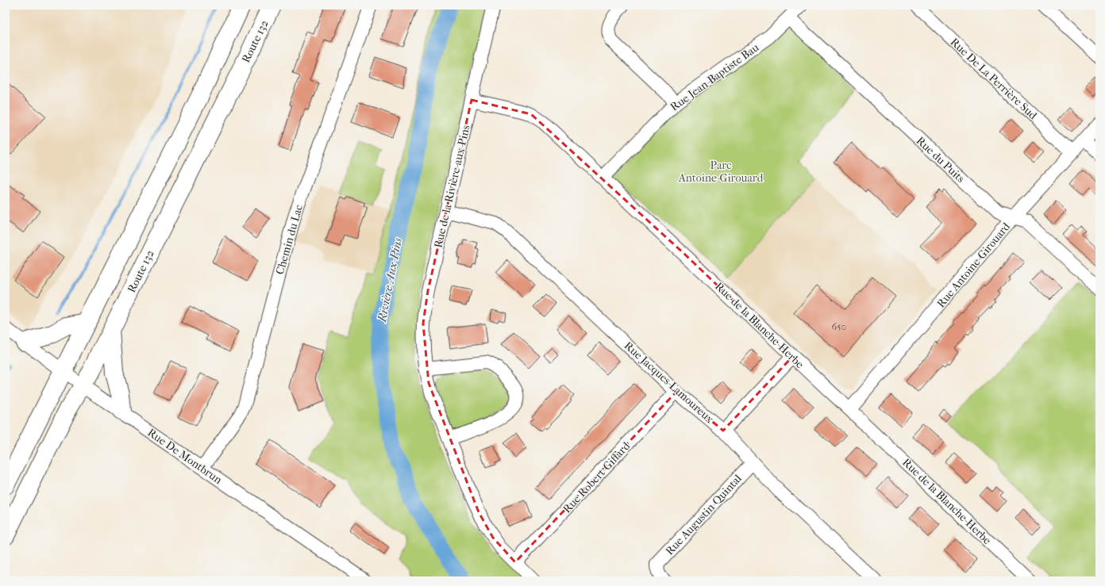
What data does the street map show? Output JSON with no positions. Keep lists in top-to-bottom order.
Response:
{
  "streets": {
    "highway": ["Route 132"],
    "street": [
      "Rue Jean-Baptiste Bau",
      "Rue De La Perrière Sud",
      "Rue du Puits",
      "Rue de la Rivière-aux-Pins",
      "Chemin du Lac",
      "Rue Antoine-Girouard",
      "Rue de la Blanche-Herbe",
      "Rue Jacques-Lamoureux",
      "Rue De Montbrun",
      "Rue Robert-Giffard",
      "Rue Augustin-Quintal"
    ]
  },
  "crossings": [
    ["Route 132", "Rue De Montbrun"],
    ["Rue Jean-Baptiste Bau", "Rue du Puits"],
    ["Rue Jean-Baptiste Bau", "Rue de la Blanche-Herbe"],
    ["Rue De La Perrière Sud", "Rue Antoine-Girouard"],
    ["Rue du Puits", "Rue Antoine-Girouard"],
    ["Rue de la Rivière-aux-Pins", "Rue de la Blanche-Herbe"],
    ["Rue de la Rivière-aux-Pins", "Rue Jacques-Lamoureux"],
    ["Rue de la Rivière-aux-Pins", "Rue Robert-Giffard"],
    ["Chemin du Lac", "Rue De Montbrun"],
    ["Rue Antoine-Girouard", "Rue de la Blanche-Herbe"],
    ["Rue Jacques-Lamoureux", "Rue Robert-Giffard"],
    ["Rue Jacques-Lamoureux", "Rue Augustin-Quintal"]
  ],
  "water": ["Rivière-Aux-Pins"],
  "parks": ["Parc Antoine-Girouard"],
  "house_numbers": ["650"]
}
